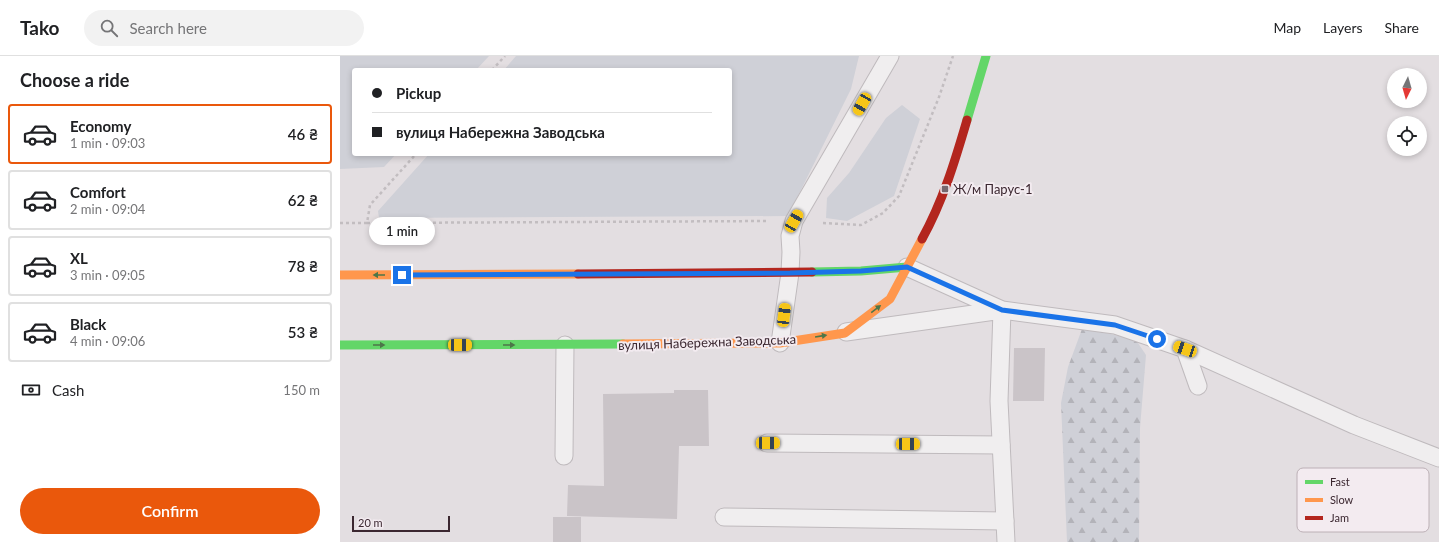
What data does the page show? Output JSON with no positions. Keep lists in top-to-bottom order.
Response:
{
  "streets": {
    "street": ["вулиця Набережна Заводська"]
  },
  "places": {
    "transit": ["Ж/м Парус-1"]
  },
  "legend": ["Fast", "Slow", "Jam"],
  "scale_bar": "20 m",
  "north": "bottom",
  "page": {
    "header": "Tako",
    "search": "Search here",
    "nav": ["Map", "Layers", "Share"],
    "heading": "Choose a ride",
    "banner": ["Pickup", "вулиця Набережна Заводська"],
    "list": [
      {
        "name": "Economy",
        "note": "1 min · 09:03",
        "value": "46 ₴"
      },
      {
        "name": "Comfort",
        "note": "2 min · 09:04",
        "value": "62 ₴"
      },
      {
        "name": "XL",
        "note": "3 min · 09:05",
        "value": "78 ₴"
      },
      {
        "name": "Black",
        "note": "4 min · 09:06",
        "value": "53 ₴"
      }
    ],
    "bubble": "1 min",
    "pay": ["Cash", "150 m"],
    "buttons": "Confirm",
    "scale": "20 m"
  }
}
